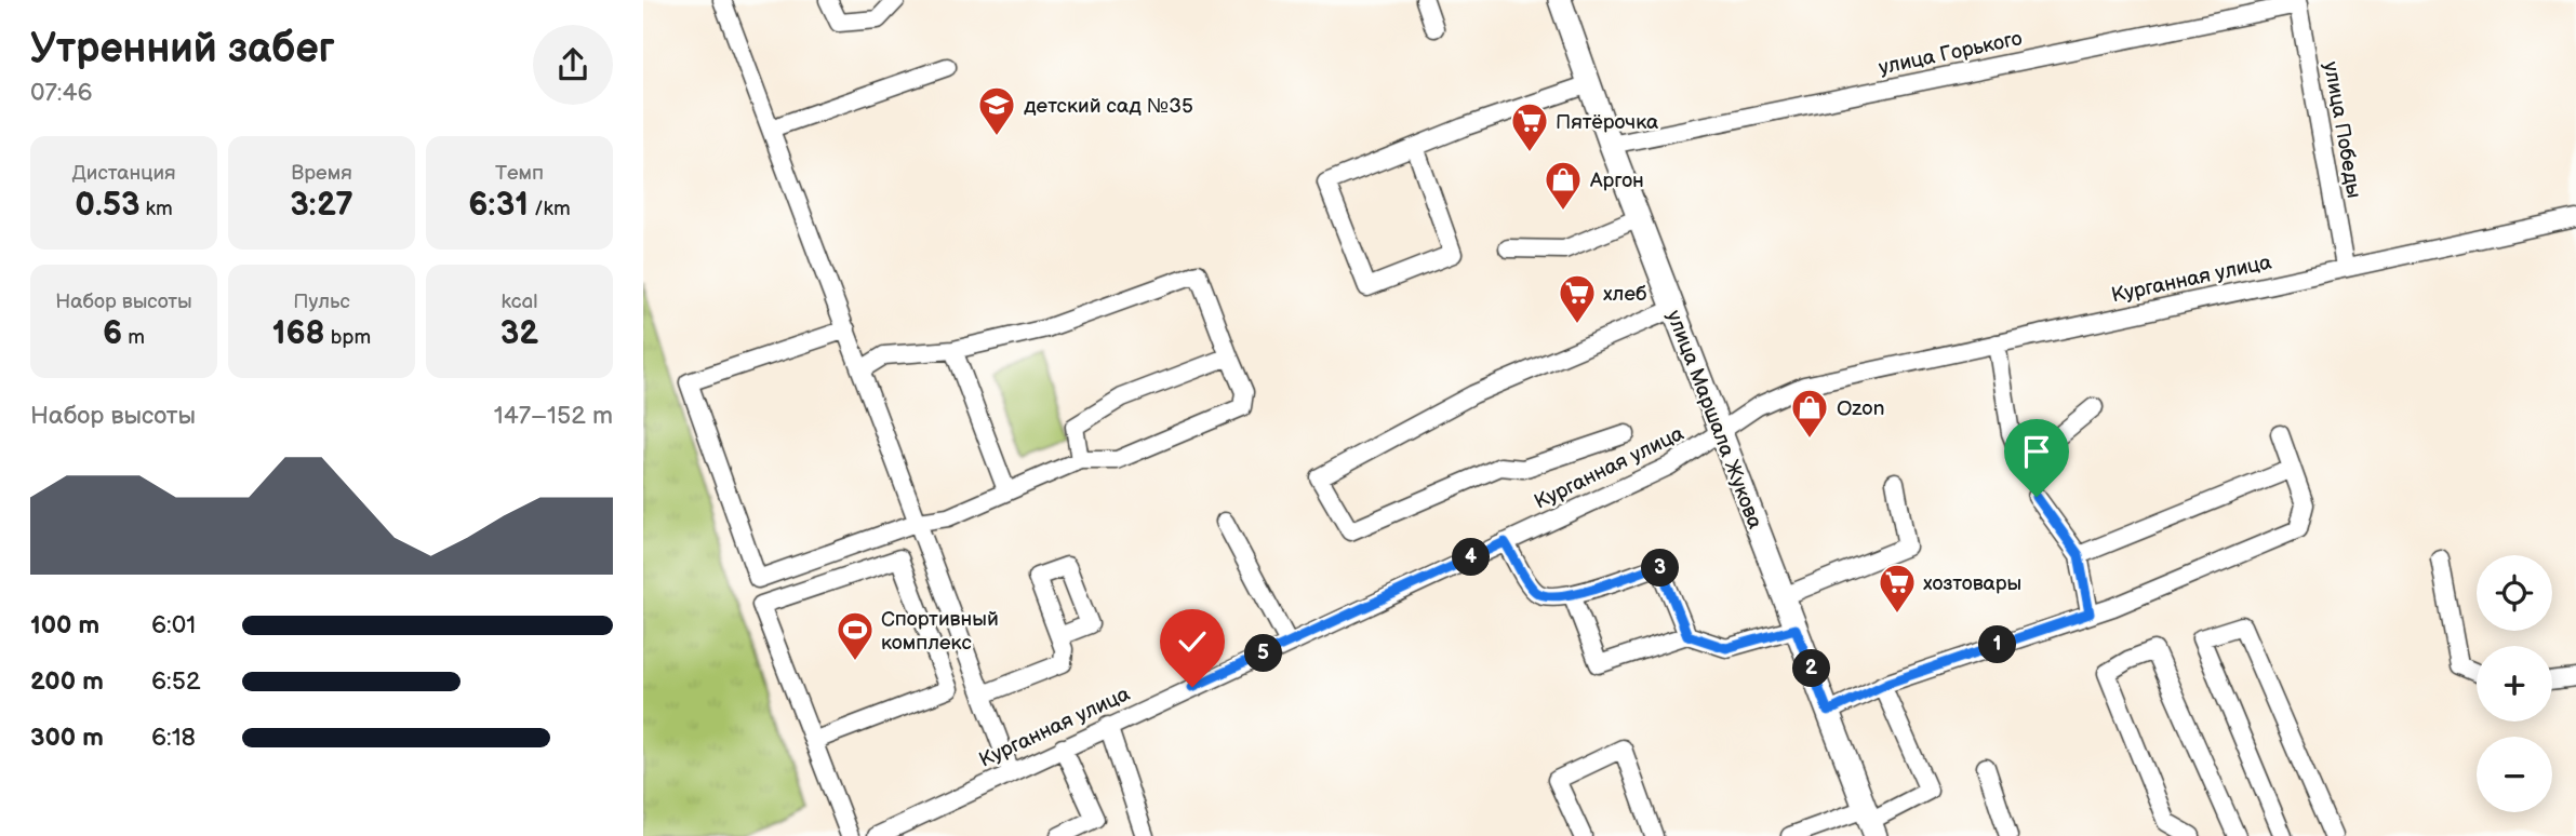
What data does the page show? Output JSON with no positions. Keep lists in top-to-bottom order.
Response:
{
  "streets": {
    "main road": ["улица Маршала Жукова"],
    "street": ["улица Горького", "улица Победы", "Курганная улица"]
  },
  "crossings": [
    ["улица Горького", "улица Победы"],
    ["улица Горького", "улица Маршала Жукова"],
    ["улица Победы", "Курганная улица"],
    ["Курганная улица", "улица Маршала Жукова"]
  ],
  "places": {
    "school or university": ["детский сад №35"],
    "supermarket": ["Пятёрочка", "хлеб", "хозтовары"],
    "shop": ["Аргон", "Ozon"],
    "sports": ["Спортивный комплекс"]
  },
  "page": {
    "heading": ["Утренний забег", "07:46"],
    "stats": [
      ["Дистанция", "0.53 km"],
      ["Время", "3:27"],
      ["Темп", "6:31 /km"],
      ["Набор высоты", "6 m"],
      ["Пульс", "168 bpm"],
      ["kcal", "32"]
    ],
    "chart": ["Набор высоты", "147–152 m"],
    "pins": [
      "4",
      "3",
      "1",
      "5",
      "2"
    ],
    "map_buttons": ["+", "−"],
    "list": [
      {
        "name": "100 m",
        "note": "6:01"
      },
      {
        "name": "200 m",
        "note": "6:52"
      },
      {
        "name": "300 m",
        "note": "6:18"
      }
    ]
  }
}
